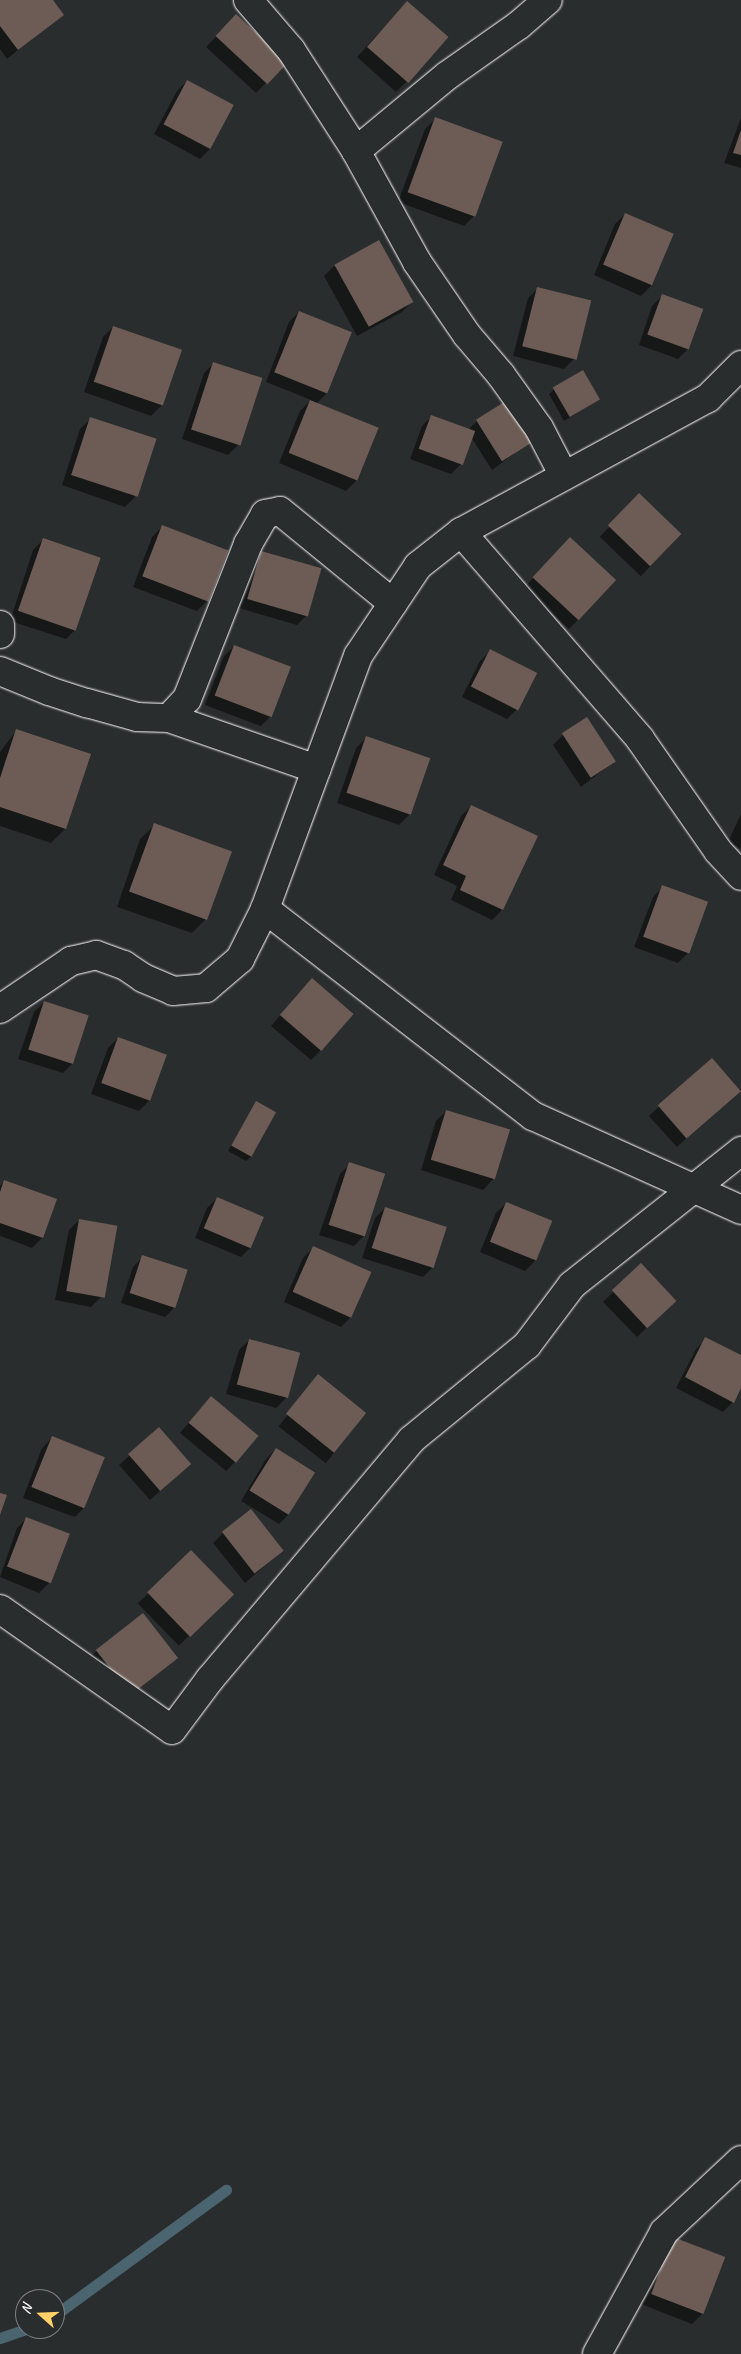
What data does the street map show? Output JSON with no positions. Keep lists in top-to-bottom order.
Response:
{
  "north": "left"
}
